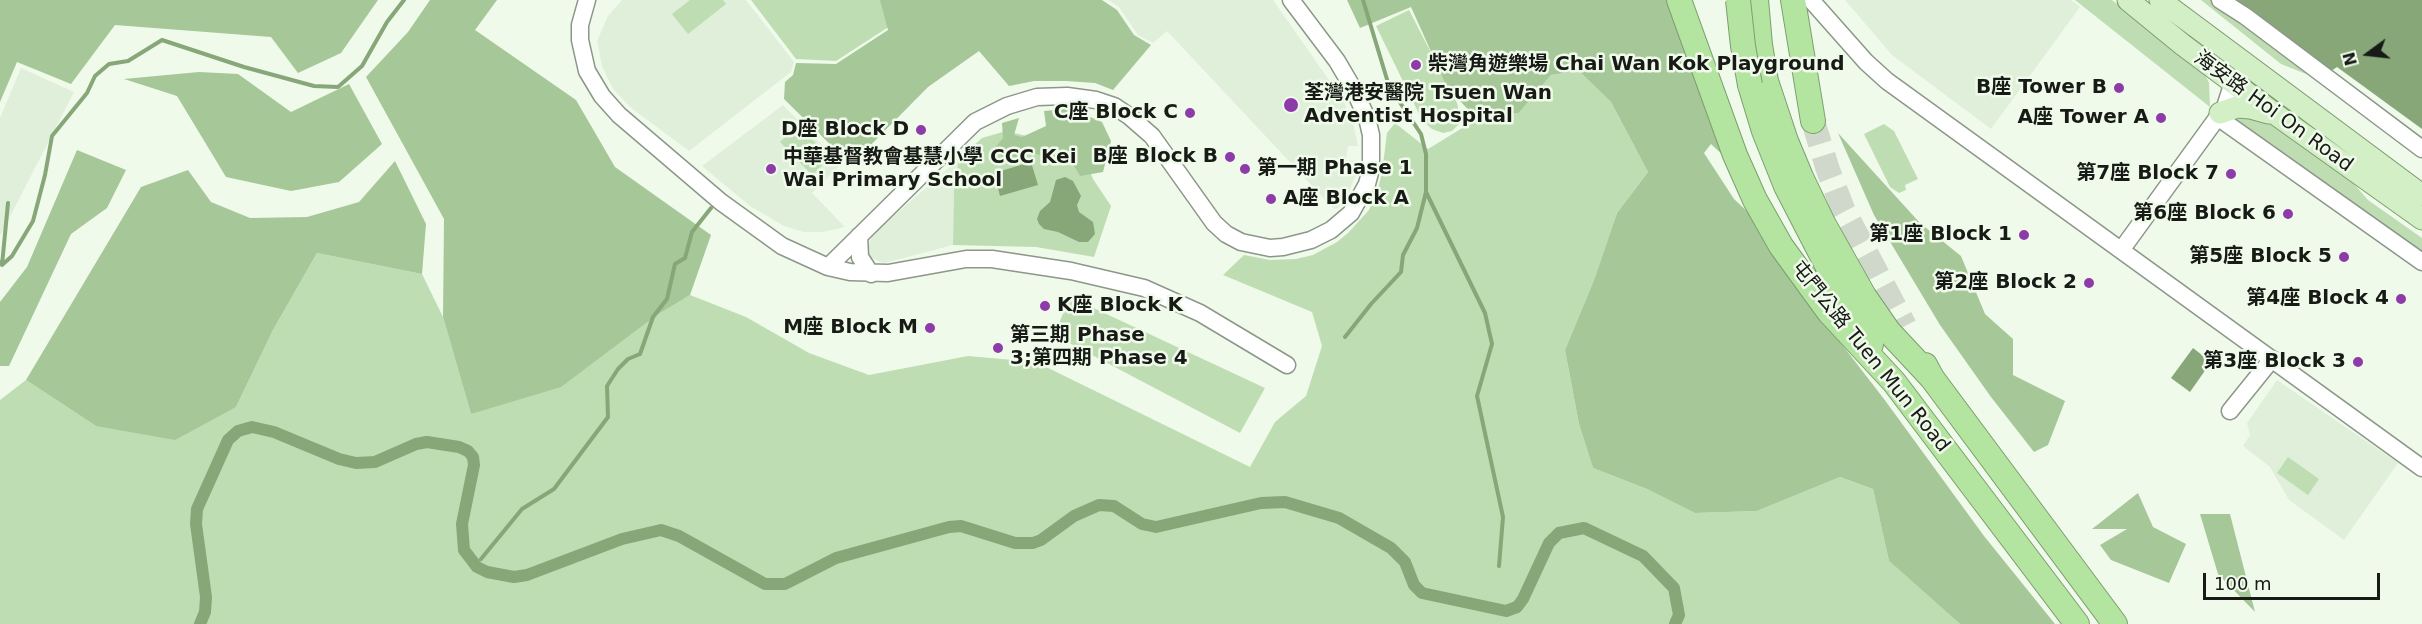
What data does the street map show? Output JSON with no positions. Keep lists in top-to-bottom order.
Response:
{
  "streets": {
    "highway": ["屯門公路 Tuen Mun Road"],
    "main road": ["海安路 Hoi On Road"]
  },
  "places": [
    "柴灣角遊樂場 Chai Wan Kok Playground",
    "B座 Tower B",
    "荃灣港安醫院 Tsuen Wan Adventist Hospital",
    "C座 Block C",
    "A座 Tower A",
    "D座 Block D",
    "B座 Block B",
    "中華基督教會基慧小學 CCC Kei Wai Primary School",
    "第一期 Phase 1",
    "第7座 Block 7",
    "A座 Block A",
    "第6座 Block 6",
    "第1座 Block 1",
    "第5座 Block 5",
    "第2座 Block 2",
    "第4座 Block 4",
    "K座 Block K",
    "M座 Block M",
    "第三期 Phase 3;第四期 Phase 4",
    "第3座 Block 3"
  ],
  "scale_bar": "100 m",
  "north": "left"
}
